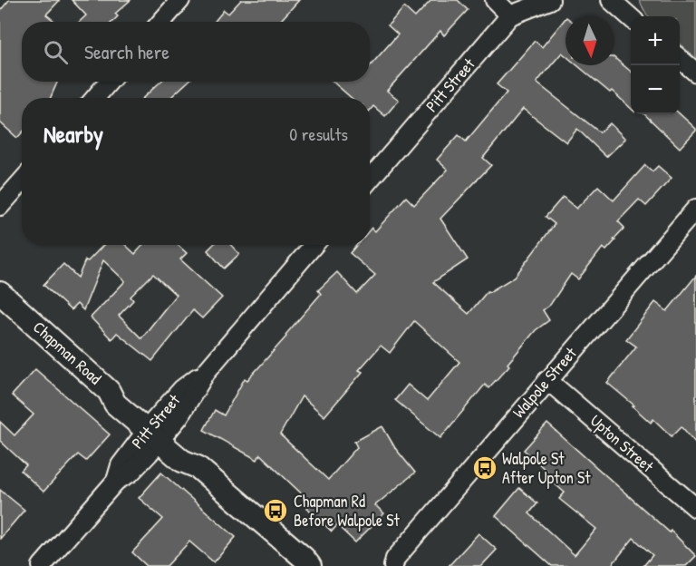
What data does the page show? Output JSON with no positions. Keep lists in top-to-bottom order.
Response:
{
  "streets": {
    "main road": ["Chapman Road"],
    "street": ["Pitt Street", "Walpole Street", "Upton Street"]
  },
  "crossings": [
    ["Pitt Street", "Chapman Road"],
    ["Walpole Street", "Upton Street"]
  ],
  "places": {
    "bus stop": ["Walpole St After Upton St", "Chapman Rd Before Walpole St"]
  },
  "north": "bottom",
  "page": {
    "map_buttons": ["+", "−"],
    "search": "Search here",
    "heading": ["Nearby", "0 results"]
  }
}
